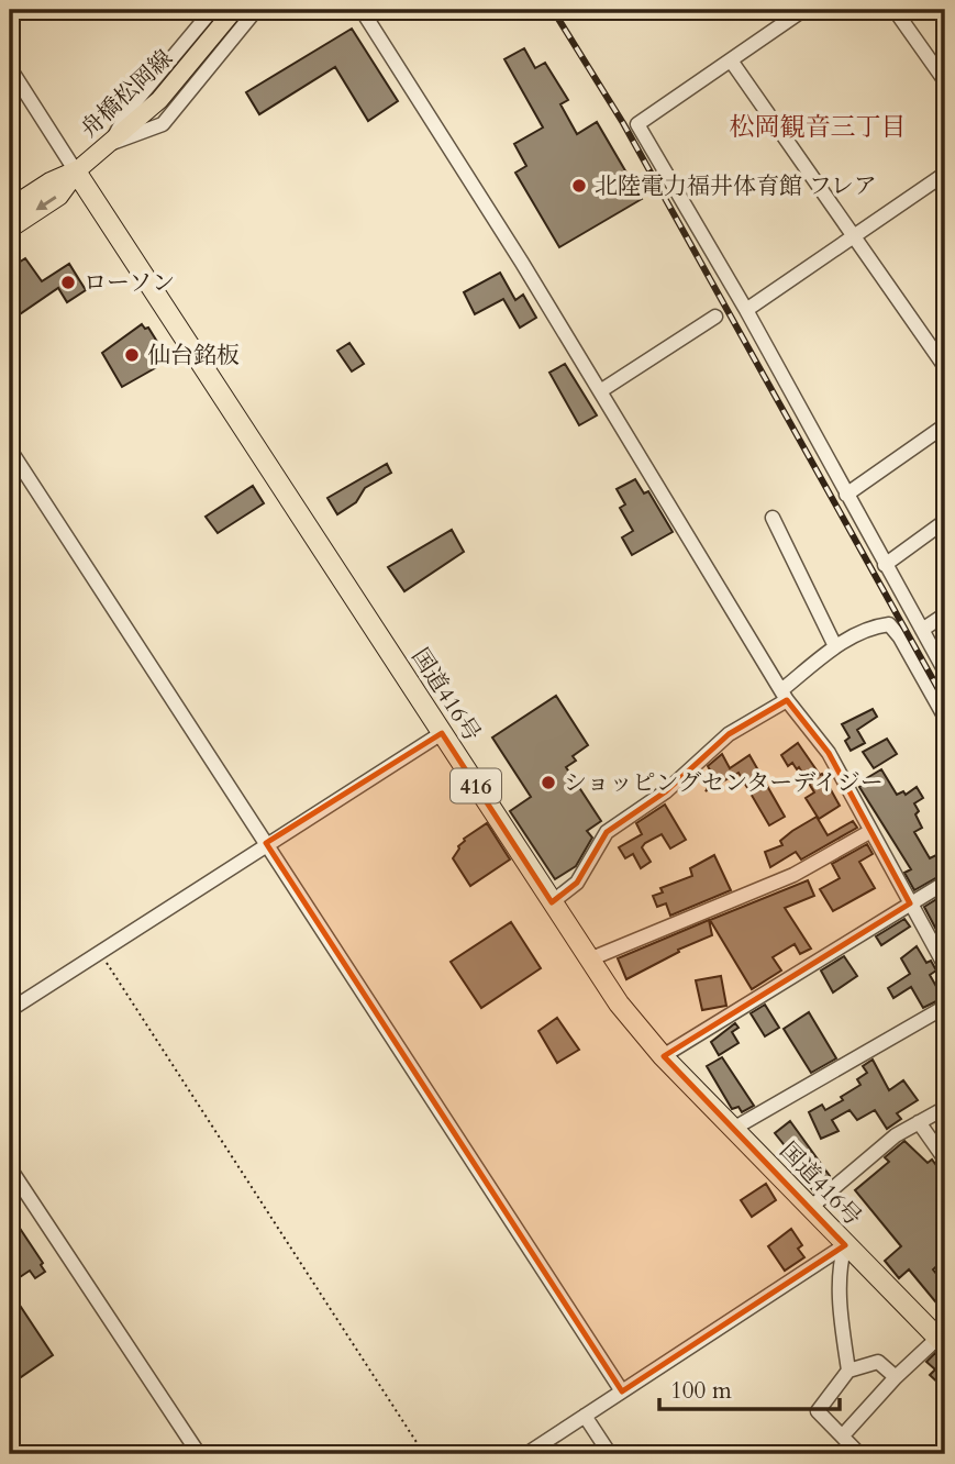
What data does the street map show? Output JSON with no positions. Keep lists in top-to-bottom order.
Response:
{
  "streets": {
    "highway": ["国道416号", "416"],
    "main road": ["舟橋松岡線"]
  },
  "crossings": [
    ["舟橋松岡線", "国道416号"]
  ],
  "districts": ["松岡観音三丁目"],
  "places": [
    "北陸電力福井体育館 フレア",
    "ローソン",
    "仙台銘板",
    "ショッピングセンターデイジー"
  ],
  "scale_bar": "100 m"
}
